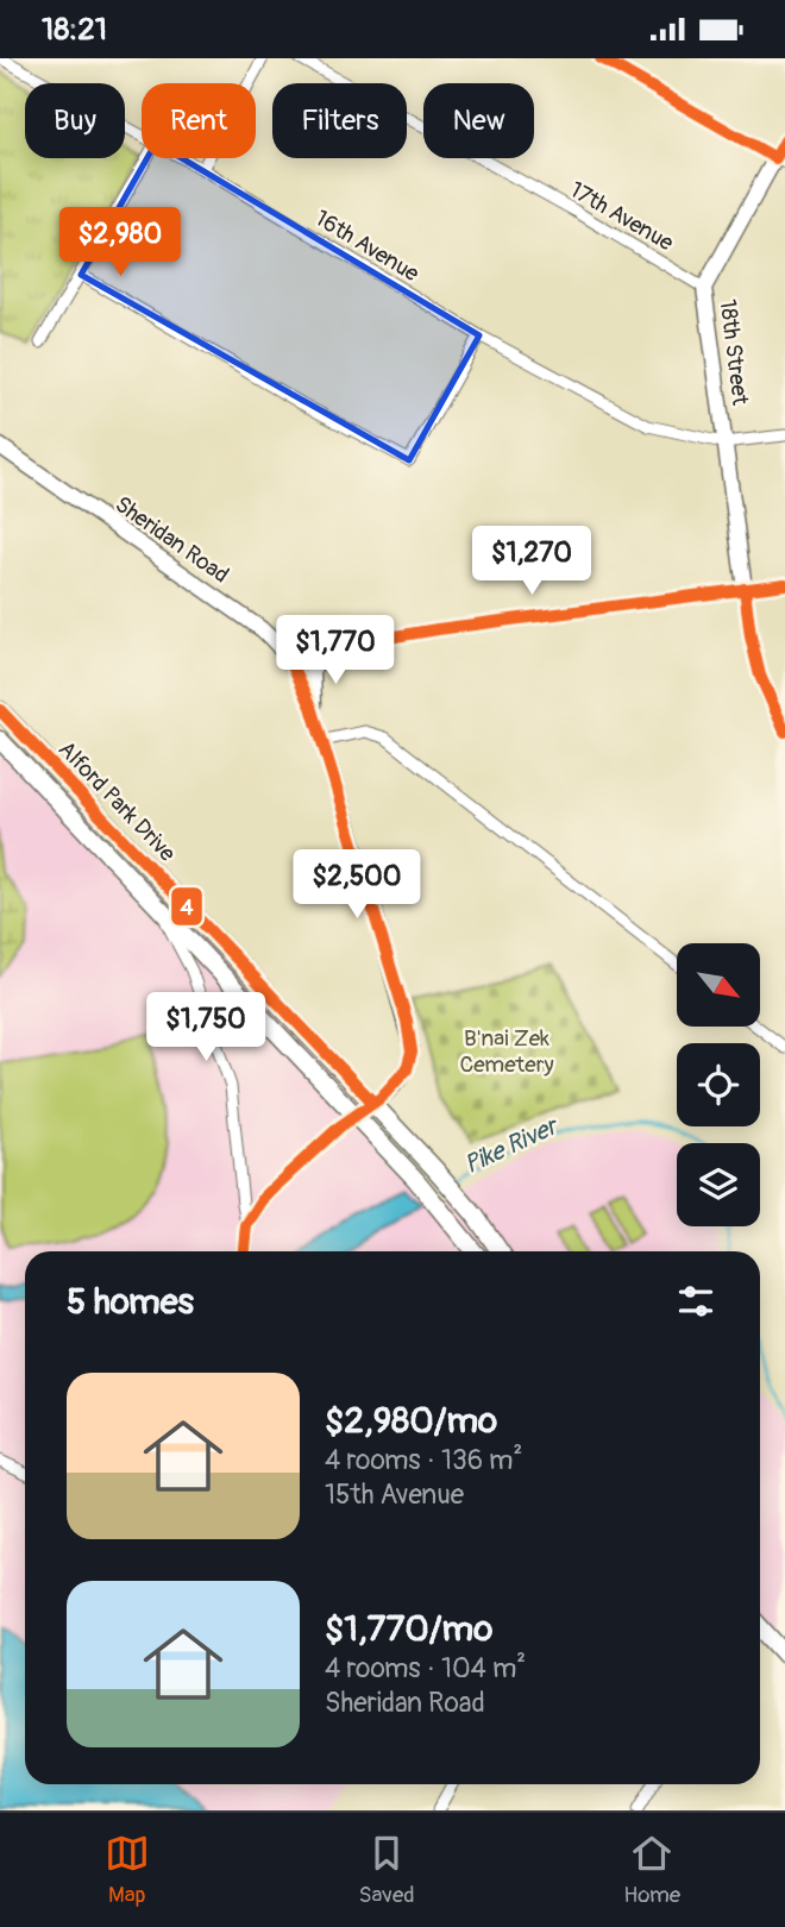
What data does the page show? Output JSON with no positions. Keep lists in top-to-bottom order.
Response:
{
  "streets": {
    "main road": ["Alford Park Drive"],
    "street": [
      "17th Avenue",
      "16th Avenue",
      "18th Street",
      "Sheridan Road"
    ]
  },
  "crossings": [
    ["17th Avenue", "18th Street"],
    ["16th Avenue", "18th Street"],
    ["Sheridan Road", "Alford Park Drive"]
  ],
  "water": ["Pike River"],
  "parks": ["B'nai Zek Cemetery"],
  "lines": ["transit line 4"],
  "north": "bottom right",
  "page": {
    "status": "18:21",
    "chip": [
      "Buy",
      "Rent",
      "Filters",
      "New"
    ],
    "price": [
      "$2,980",
      "$1,270",
      "$1,770",
      "$2,500",
      "$1,750"
    ],
    "heading": "5 homes",
    "list": [
      {
        "name": "$2,980/mo",
        "note": "4 rooms · 136 m² · 15th Avenue"
      },
      {
        "name": "$1,770/mo",
        "note": "4 rooms · 104 m² · Sheridan Road"
      }
    ],
    "tabs": ["Map", "Saved", "Home"]
  }
}
